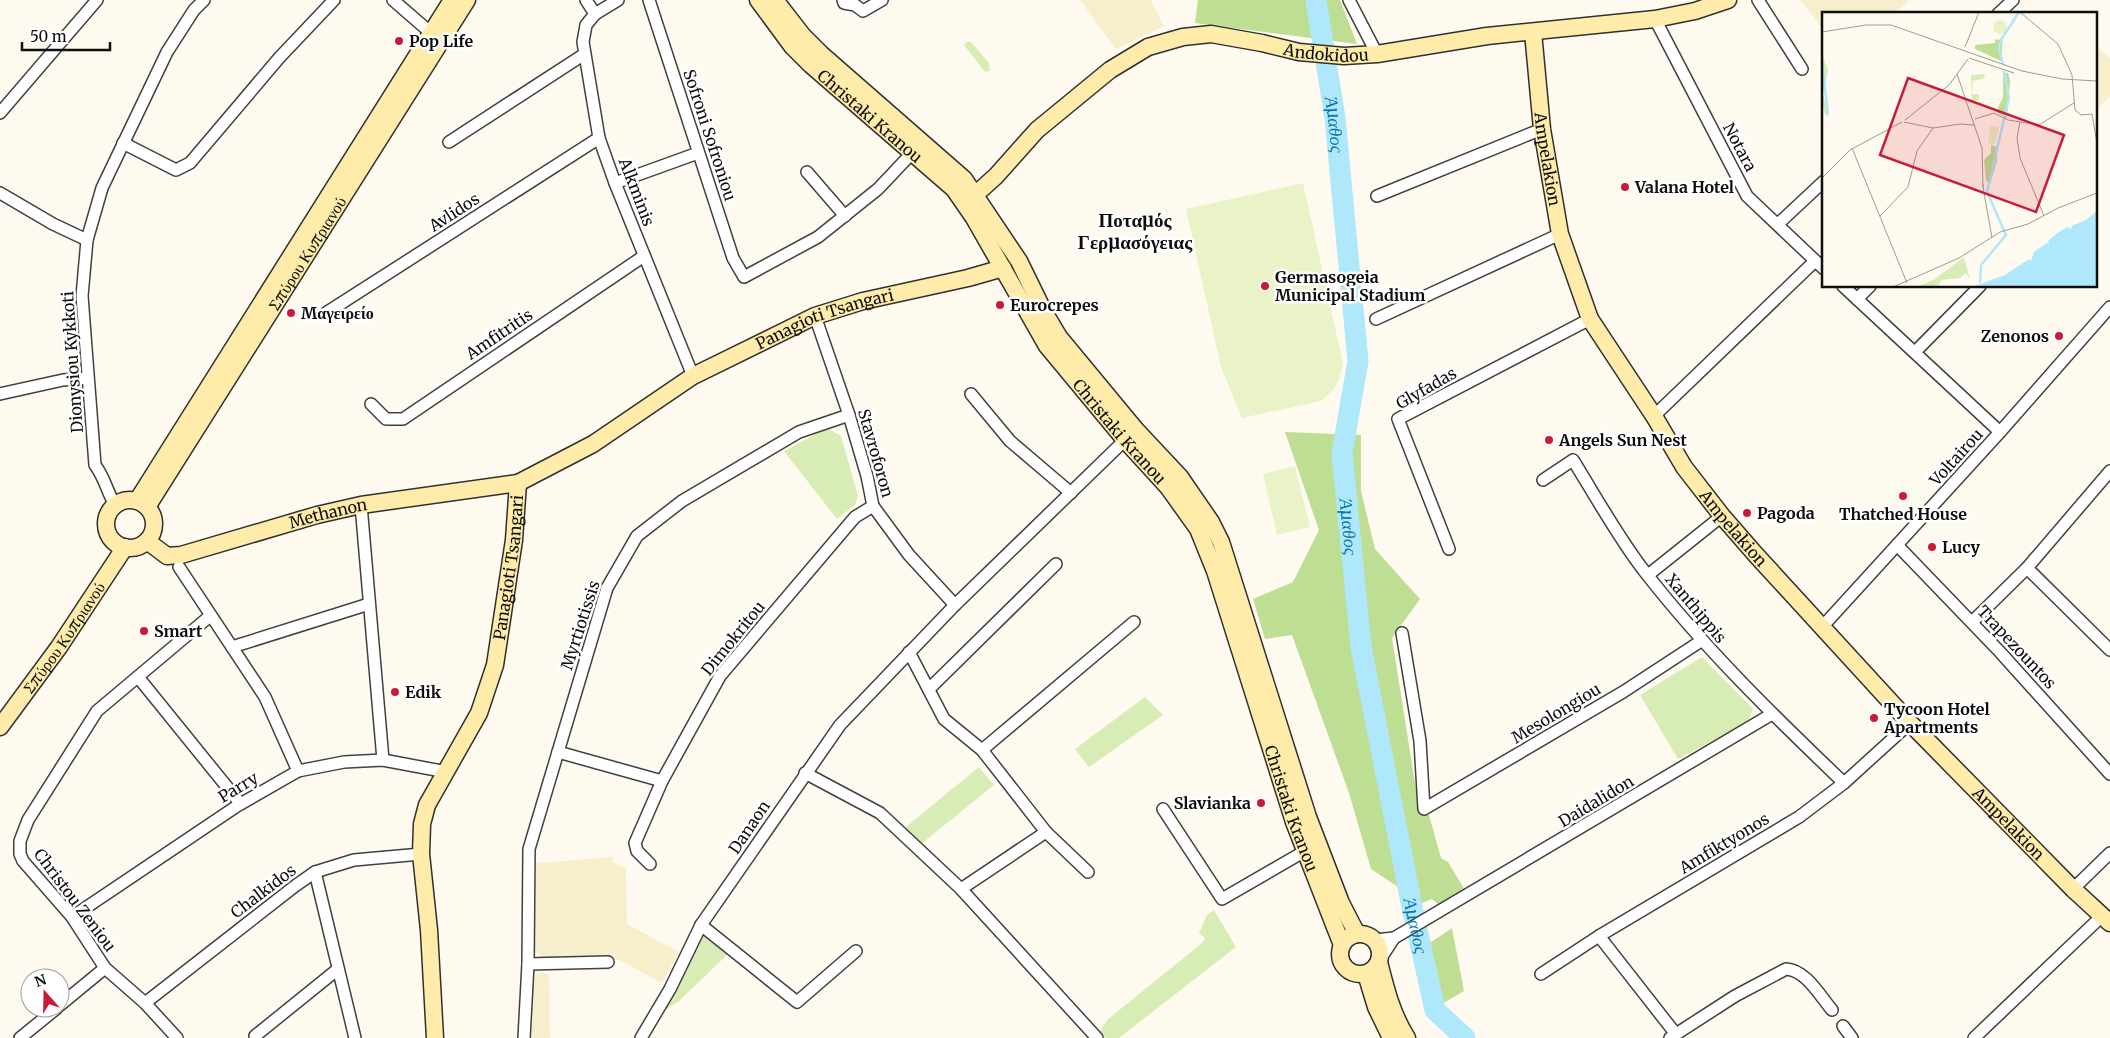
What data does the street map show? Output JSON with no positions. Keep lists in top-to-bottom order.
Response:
{
  "streets": {
    "main road": [
      "Andokidou",
      "Christaki Kranou",
      "Ampelakion",
      "Σπύρου Κυπριανού",
      "Panagioti Tsangari",
      "Methanon"
    ],
    "street": [
      "Sofroni Sofroniou",
      "Notara",
      "Alkminis",
      "Avlidos",
      "Amfitritis",
      "Dionysiou Kykkoti",
      "Glyfadas",
      "Stavroforon",
      "Voltairou",
      "Xanthippis",
      "Myrtiotissis",
      "Dimokritou",
      "Trapezountos",
      "Mesolongiou",
      "Parry",
      "Daidalidon",
      "Danaon",
      "Amfiktyonos",
      "Chalkidos",
      "Christou Zeniou"
    ]
  },
  "crossings": [
    ["Andokidou", "Christaki Kranou"],
    ["Andokidou", "Notara"],
    ["Andokidou", "Ampelakion"],
    ["Christaki Kranou", "Panagioti Tsangari"],
    ["Christaki Kranou", "Danaon"],
    ["Ampelakion", "Glyfadas"],
    ["Ampelakion", "Voltairou"],
    ["Ampelakion", "Amfiktyonos"],
    ["Alkminis", "Avlidos"],
    ["Alkminis", "Panagioti Tsangari"],
    ["Alkminis", "Amfitritis"],
    ["Σπύρου Κυπριανού", "Dionysiou Kykkoti"],
    ["Σπύρου Κυπριανού", "Methanon"],
    ["Panagioti Tsangari", "Stavroforon"],
    ["Panagioti Tsangari", "Methanon"],
    ["Panagioti Tsangari", "Parry"],
    ["Panagioti Tsangari", "Chalkidos"],
    ["Dionysiou Kykkoti", "Methanon"],
    ["Stavroforon", "Myrtiotissis"],
    ["Stavroforon", "Dimokritou"],
    ["Stavroforon", "Danaon"],
    ["Voltairou", "Trapezountos"],
    ["Xanthippis", "Mesolongiou"],
    ["Xanthippis", "Daidalidon"],
    ["Xanthippis", "Amfiktyonos"],
    ["Parry", "Christou Zeniou"],
    ["Chalkidos", "Christou Zeniou"]
  ],
  "districts": ["Ποταμός Γερμασόγειας"],
  "water": ["Άμαθος"],
  "places": [
    "Pop Life",
    "Valana Hotel",
    "Germasogeia Municipal Stadium",
    "Eurocrepes",
    "Μαγειρείο",
    "Zenonos",
    "Angels Sun Nest",
    "Thatched House",
    "Pagoda",
    "Lucy",
    "Smart",
    "Edik",
    "Tycoon Hotel Apartments",
    "Slavianka"
  ],
  "scale_bar": "50 m",
  "north": "top"
}
